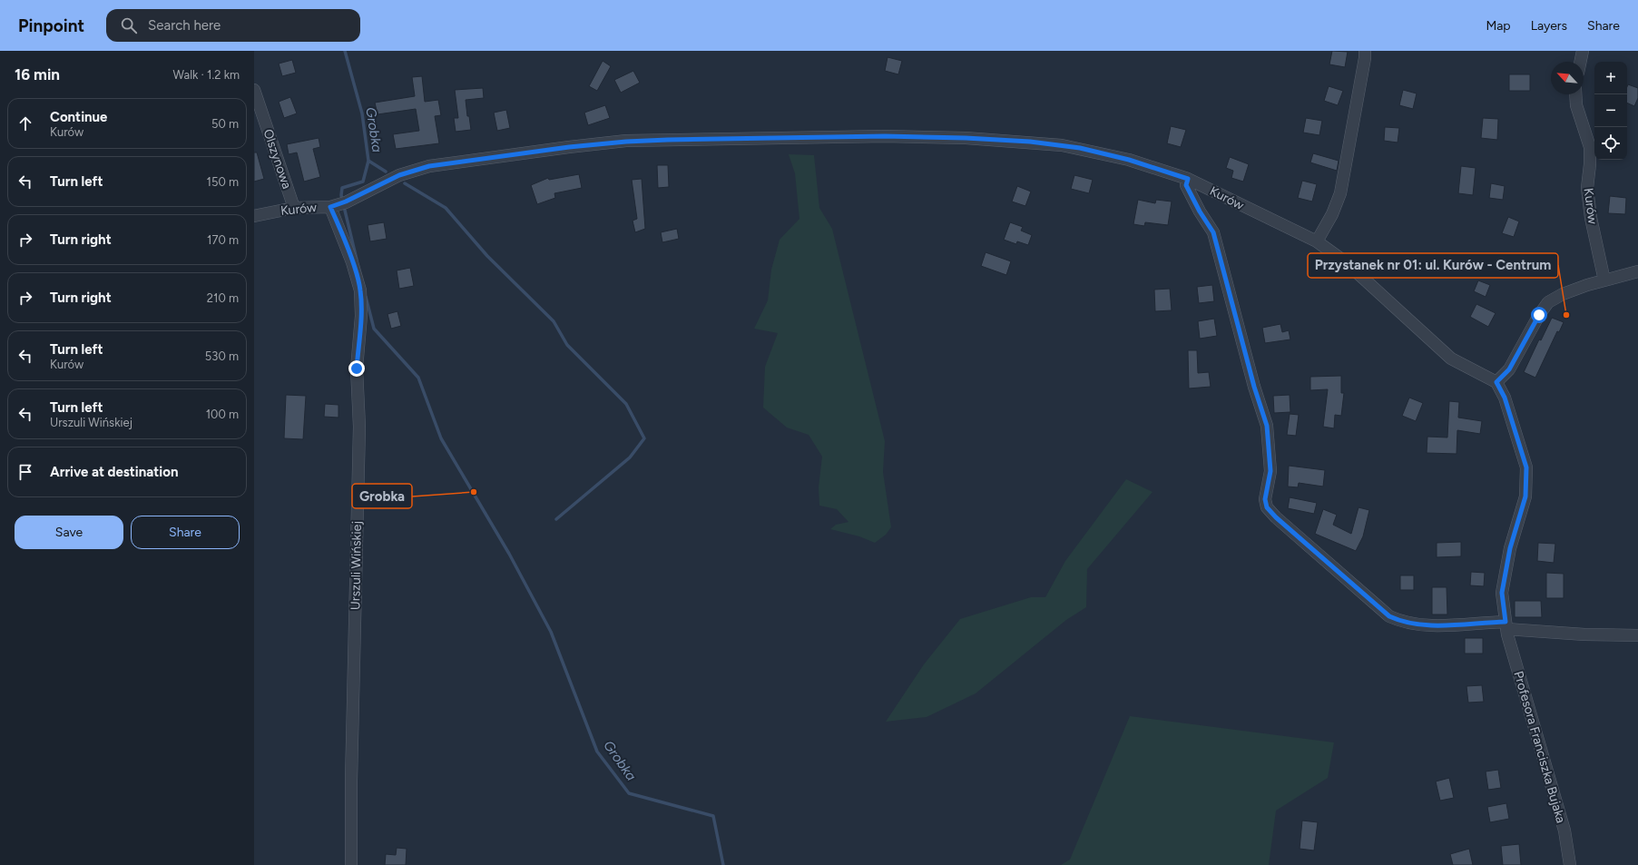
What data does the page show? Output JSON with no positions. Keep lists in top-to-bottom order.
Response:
{
  "streets": {
    "street": [
      "Olszynowa",
      "Kurów",
      "Urszuli Wińskiej",
      "Profesora Franciszka Bujaka"
    ]
  },
  "crossings": [
    ["Olszynowa", "Kurów"],
    ["Kurów", "Urszuli Wińskiej"],
    ["Kurów", "Profesora Franciszka Bujaka"]
  ],
  "water": ["Grobka"],
  "places": ["Przystanek nr 01: ul. Kurów - Centrum", "Grobka"],
  "north": "top left",
  "page": {
    "header": "Pinpoint",
    "search": "Search here",
    "nav": ["Map", "Layers", "Share"],
    "heading": ["16 min", "Walk · 1.2 km"],
    "map_buttons": ["+", "−"],
    "list": [
      ["Continue", "Kurów", "50 m"],
      ["Turn left", "150 m"],
      ["Turn right", "170 m"],
      ["Turn right", "210 m"],
      ["Turn left", "Kurów", "530 m"],
      ["Turn left", "Urszuli Wińskiej", "100 m"],
      "Arrive at destination"
    ],
    "buttons": ["Save", "Share"]
  }
}
